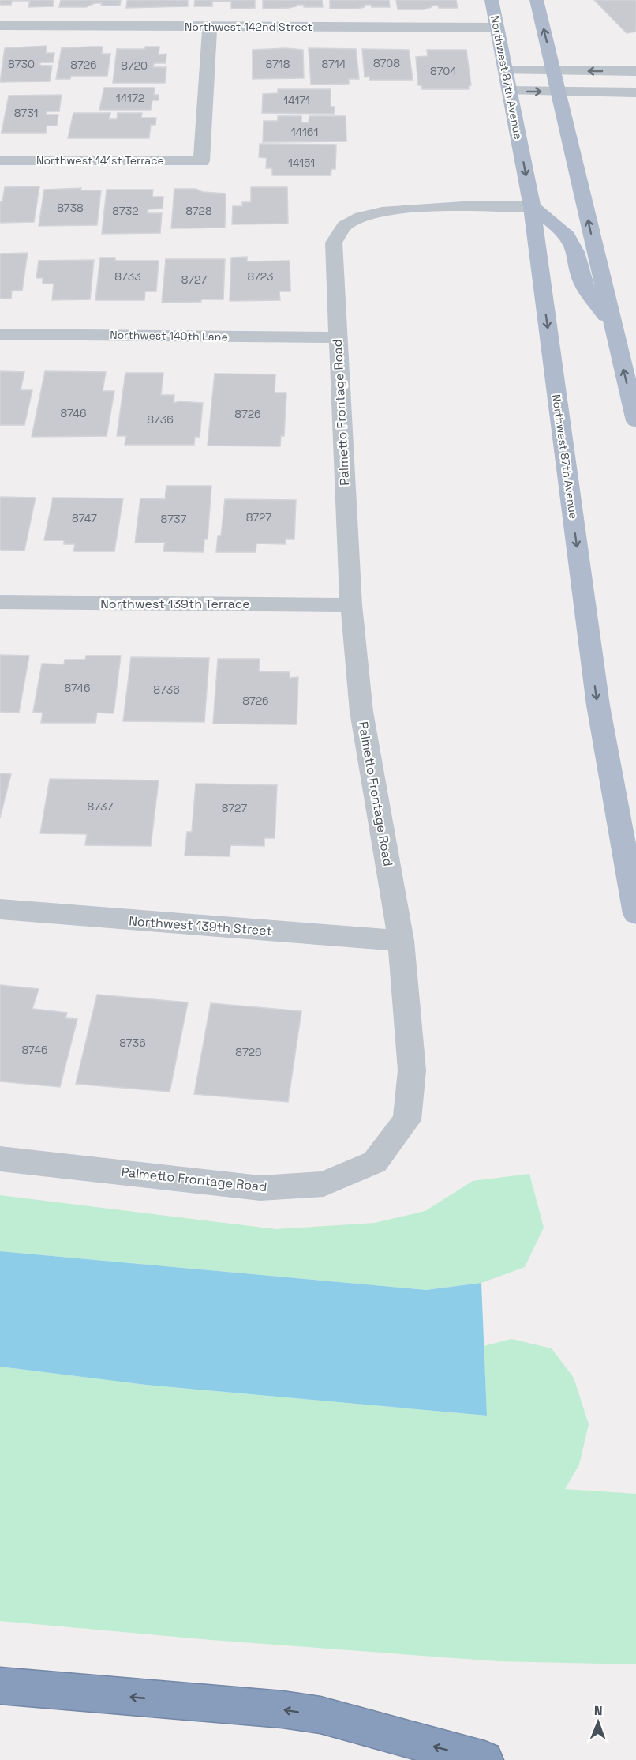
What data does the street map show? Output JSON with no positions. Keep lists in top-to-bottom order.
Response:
{
  "streets": {
    "main road": ["Northwest 87th Avenue"],
    "street": [
      "Northwest 142nd Street",
      "Northwest 141st Terrace",
      "Northwest 140th Lane",
      "Palmetto Frontage Road",
      "Northwest 139th Terrace",
      "Northwest 139th Street"
    ]
  },
  "crossings": [
    ["Northwest 142nd Street", "Northwest 87th Avenue"],
    ["Northwest 142nd Street", "Northwest 141st Terrace"],
    ["Northwest 87th Avenue", "Palmetto Frontage Road"],
    ["Northwest 140th Lane", "Palmetto Frontage Road"],
    ["Palmetto Frontage Road", "Northwest 139th Terrace"],
    ["Palmetto Frontage Road", "Northwest 139th Street"]
  ],
  "house_numbers": [
    "8708",
    "8730",
    "8718",
    "8714",
    "8726",
    "8720",
    "8704",
    "14172",
    "14171",
    "8731",
    "14161",
    "14151",
    "8738",
    "8732",
    "8728",
    "8733",
    "8723",
    "8727",
    "8746",
    "8726",
    "8736",
    "8727",
    "8747",
    "8737",
    "8746",
    "8736",
    "8726",
    "8737",
    "8727",
    "8736",
    "8746",
    "8726"
  ],
  "north": "top"
}
